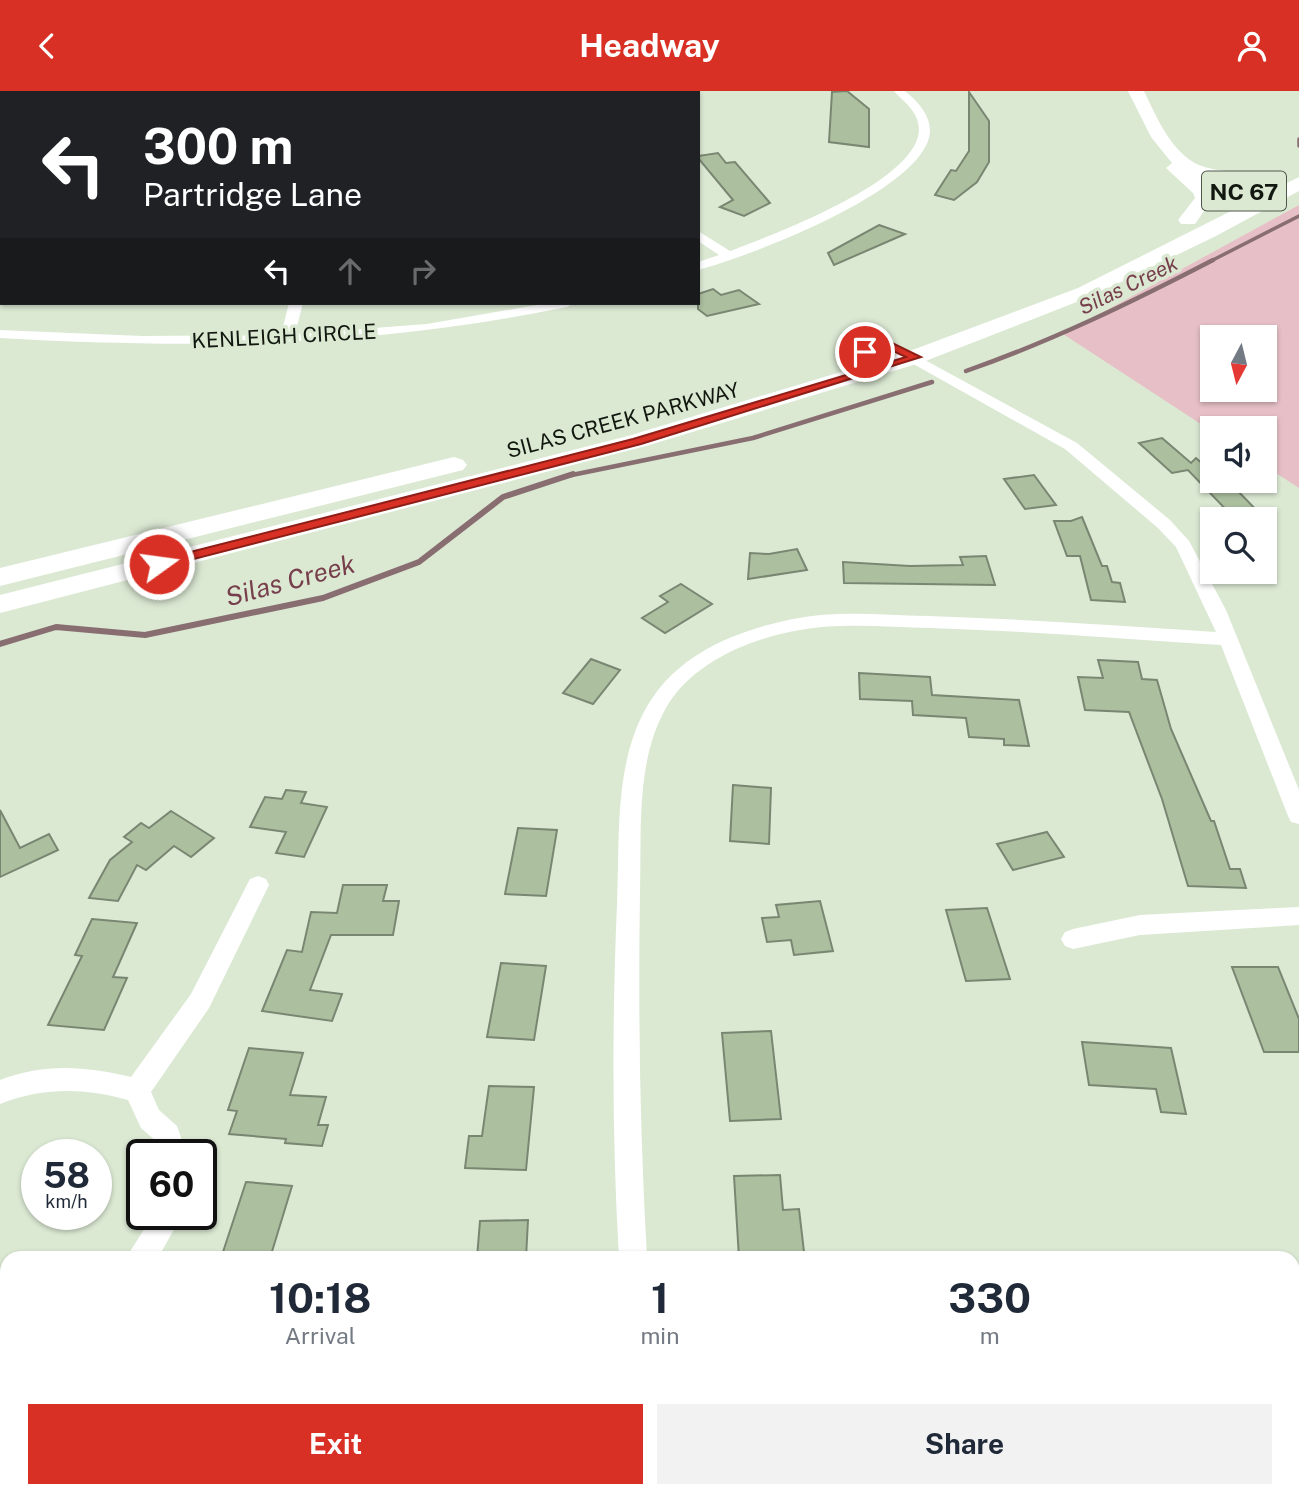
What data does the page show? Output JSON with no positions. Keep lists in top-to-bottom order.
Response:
{
  "streets": {
    "main road": ["NC 67", "SILAS CREEK PARKWAY"],
    "street": ["KENLEIGH CIRCLE"]
  },
  "water": ["Silas Creek"],
  "north": "bottom",
  "page": {
    "header": "Headway",
    "turn": ["300 m", "Partridge Lane"],
    "speed": "58 km/h",
    "limit": "60",
    "eta": [
      "10:18",
      "Arrival",
      "1",
      "min",
      "330",
      "m"
    ],
    "buttons": ["Exit", "Share"]
  }
}
